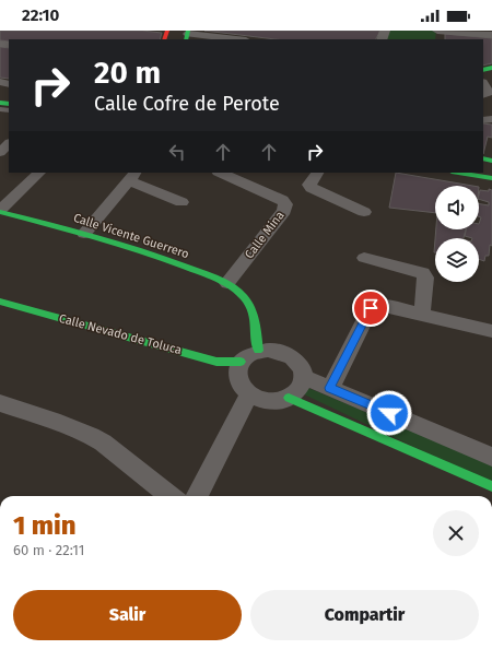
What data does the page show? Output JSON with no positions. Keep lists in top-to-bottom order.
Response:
{
  "streets": {
    "street": ["Calle Mina", "Calle Vicente Guerrero", "Calle Nevado de Toluca"]
  },
  "crossings": [
    ["Calle Mina", "Calle Vicente Guerrero"],
    ["Calle Vicente Guerrero", "Calle Nevado de Toluca"]
  ],
  "page": {
    "status": "22:10",
    "turn": ["20 m", "Calle Cofre de Perote"],
    "heading": ["1 min", "60 m · 22:11"],
    "buttons": ["Salir", "Compartir"]
  }
}
